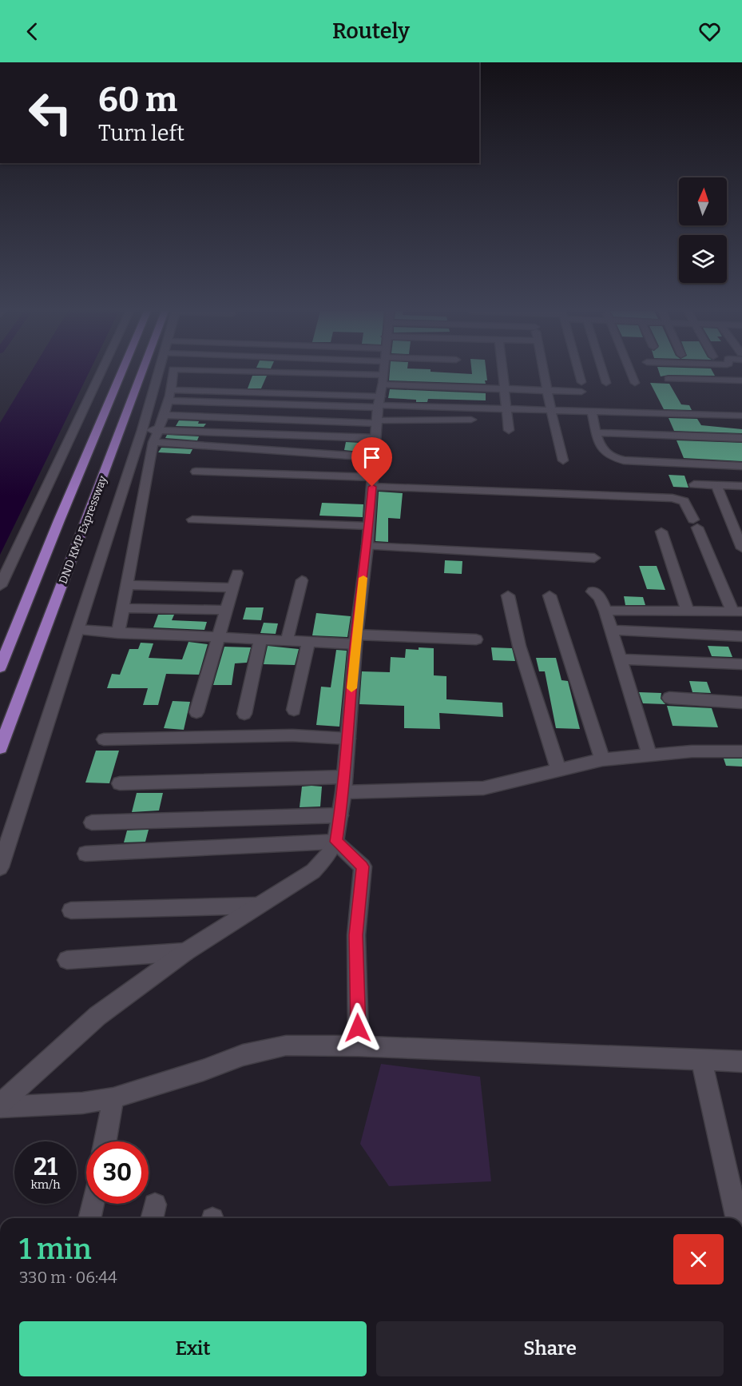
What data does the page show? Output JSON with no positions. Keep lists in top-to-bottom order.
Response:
{
  "streets": {
    "highway": ["DND KMP Expressway"]
  },
  "north": "top",
  "page": {
    "header": "Routely",
    "turn": ["60 m", "Turn left"],
    "speed": "21 km/h",
    "limit": "30",
    "heading": ["1 min", "330 m · 06:44"],
    "buttons": ["Exit", "Share"]
  }
}
